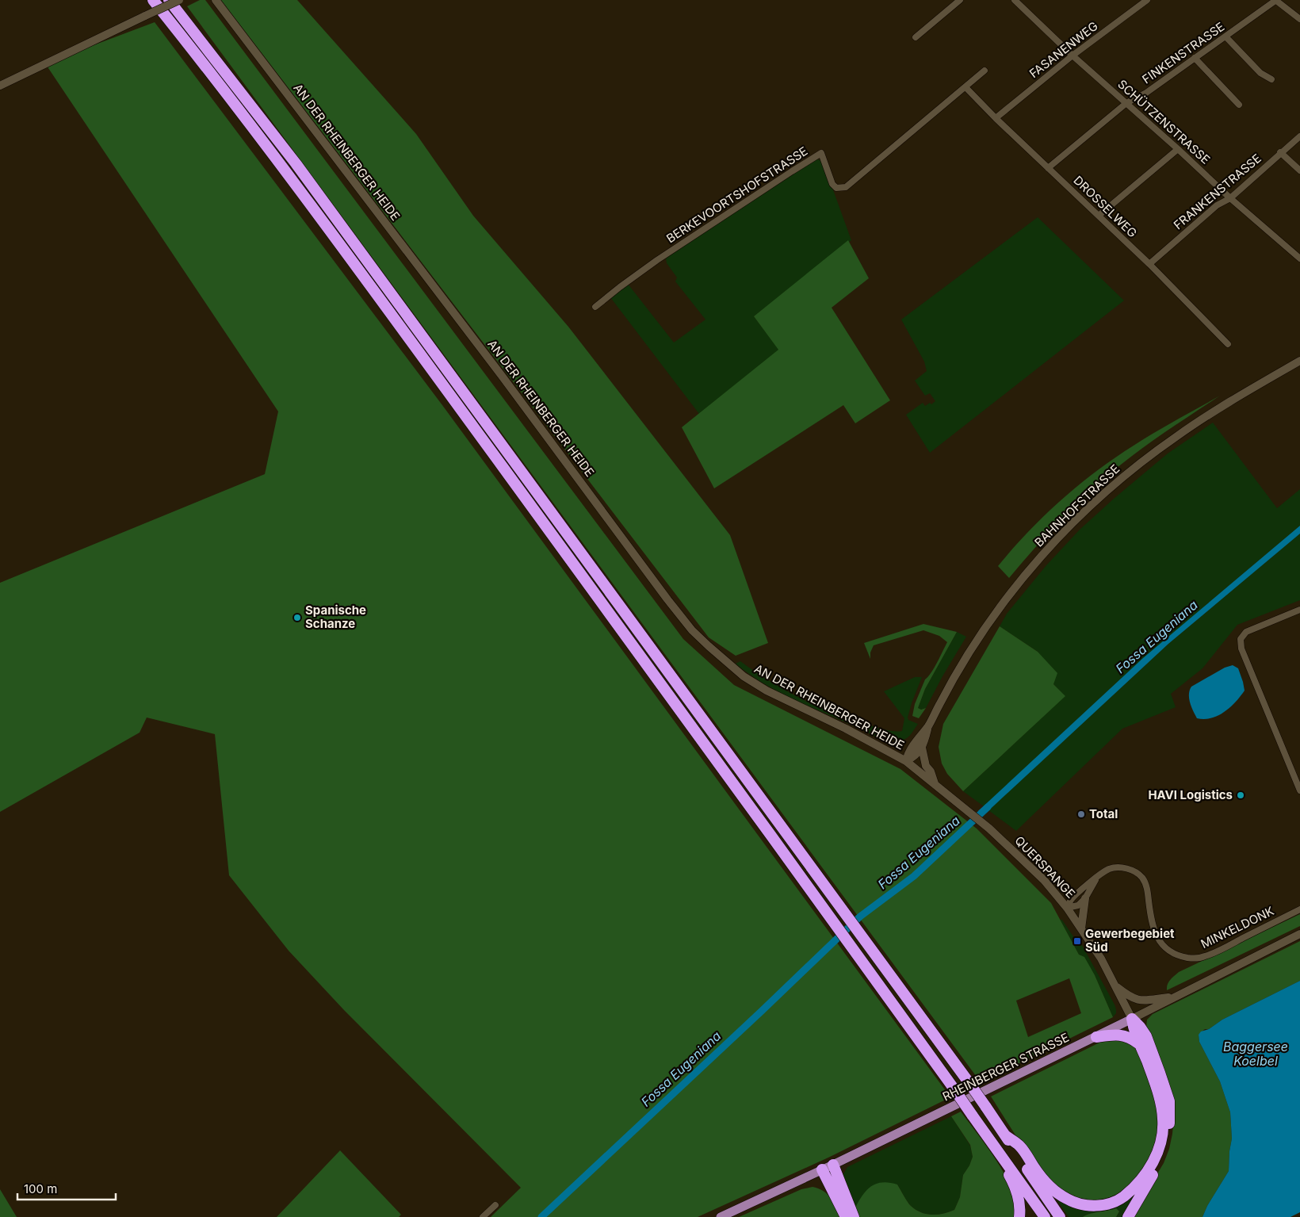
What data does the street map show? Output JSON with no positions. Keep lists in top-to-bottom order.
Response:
{
  "streets": {
    "main road": ["RHEINBERGER STRASSE"],
    "street": [
      "FASANENWEG",
      "FINKENSTRASSE",
      "SCHÜTZENSTRASSE",
      "AN DER RHEINBERGER HEIDE",
      "FRANKENSTRASSE",
      "BERKEVOORTSHOFSTRASSE",
      "DROSSELWEG",
      "BAHNHOFSTRASSE",
      "QUERSPANGE",
      "MINKELDONK"
    ]
  },
  "crossings": [
    ["FASANENWEG", "SCHÜTZENSTRASSE"],
    ["FASANENWEG", "DROSSELWEG"],
    ["FINKENSTRASSE", "SCHÜTZENSTRASSE"],
    ["FINKENSTRASSE", "DROSSELWEG"],
    ["SCHÜTZENSTRASSE", "FRANKENSTRASSE"],
    ["AN DER RHEINBERGER HEIDE", "BAHNHOFSTRASSE"],
    ["AN DER RHEINBERGER HEIDE", "QUERSPANGE"],
    ["FRANKENSTRASSE", "DROSSELWEG"],
    ["BERKEVOORTSHOFSTRASSE", "DROSSELWEG"],
    ["BAHNHOFSTRASSE", "QUERSPANGE"],
    ["QUERSPANGE", "MINKELDONK"],
    ["QUERSPANGE", "RHEINBERGER STRASSE"]
  ],
  "water": ["Fossa Eugeniana", "Baggersee Koelbel"],
  "places": {
    "other": ["Spanische Schanze", "HAVI Logistics", "Total"],
    "transit": ["Gewerbegebiet Süd"]
  },
  "scale_bar": "100 m"
}
